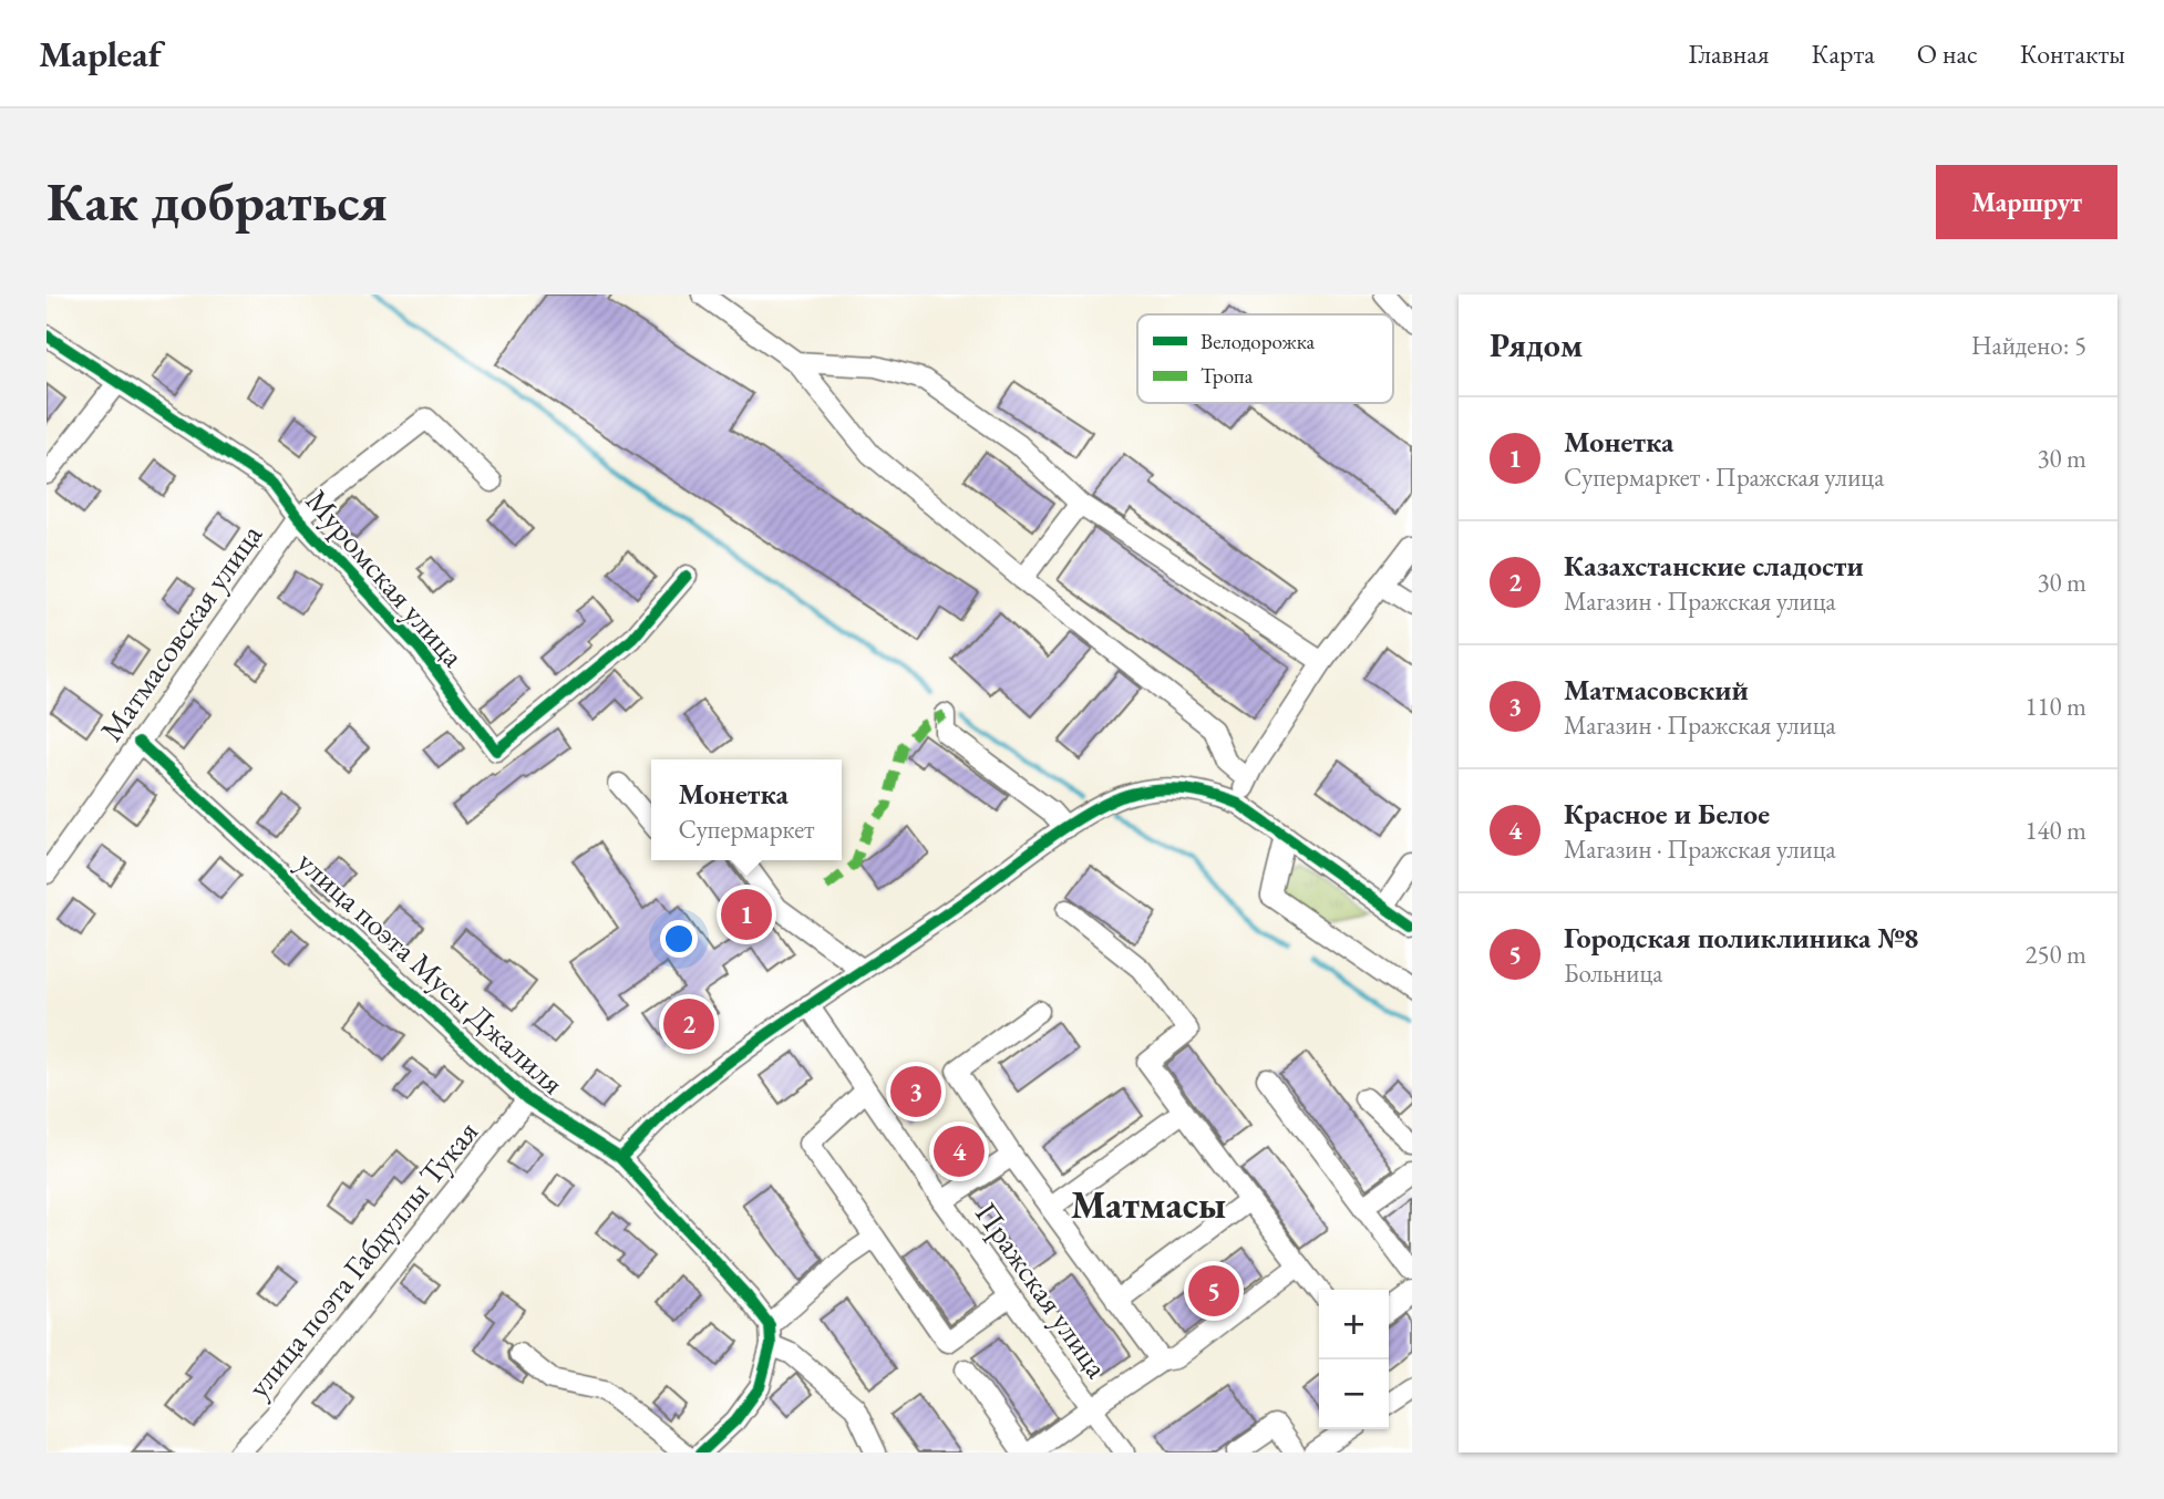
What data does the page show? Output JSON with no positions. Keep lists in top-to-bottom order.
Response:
{
  "streets": {
    "street": [
      "Муромская улица",
      "Матмасовская улица",
      "улица поэта Мусы Джалиля",
      "улица поэта Габдуллы Тукая",
      "Пражская улица"
    ]
  },
  "crossings": [
    ["Муромская улица", "Матмасовская улица"],
    ["Матмасовская улица", "улица поэта Мусы Джалиля"],
    ["улица поэта Мусы Джалиля", "улица поэта Габдуллы Тукая"]
  ],
  "districts": ["Матмасы"],
  "legend": ["Велодорожка", "Тропа"],
  "page": {
    "header": "Mapleaf",
    "nav": [
      "Главная",
      "Карта",
      "О нас",
      "Контакты"
    ],
    "buttons": "Маршрут",
    "title": "Как добраться",
    "heading": ["Рядом", "Найдено: 5"],
    "list": [
      {
        "mark": "1",
        "name": "Монетка",
        "note": "Супермаркет · Пражская улица",
        "value": "30 m"
      },
      {
        "mark": "2",
        "name": "Казахстанские сладости",
        "note": "Магазин · Пражская улица",
        "value": "30 m"
      },
      {
        "mark": "3",
        "name": "Матмасовский",
        "note": "Магазин · Пражская улица",
        "value": "110 m"
      },
      {
        "mark": "4",
        "name": "Красное и Белое",
        "note": "Магазин · Пражская улица",
        "value": "140 m"
      },
      {
        "mark": "5",
        "name": "Городская поликлиника №8",
        "note": "Больница",
        "value": "250 m"
      }
    ],
    "popup": ["Монетка", "Супермаркет"],
    "pins": [
      "1",
      "2",
      "3",
      "4",
      "5"
    ],
    "map_buttons": ["+", "−"]
  }
}
